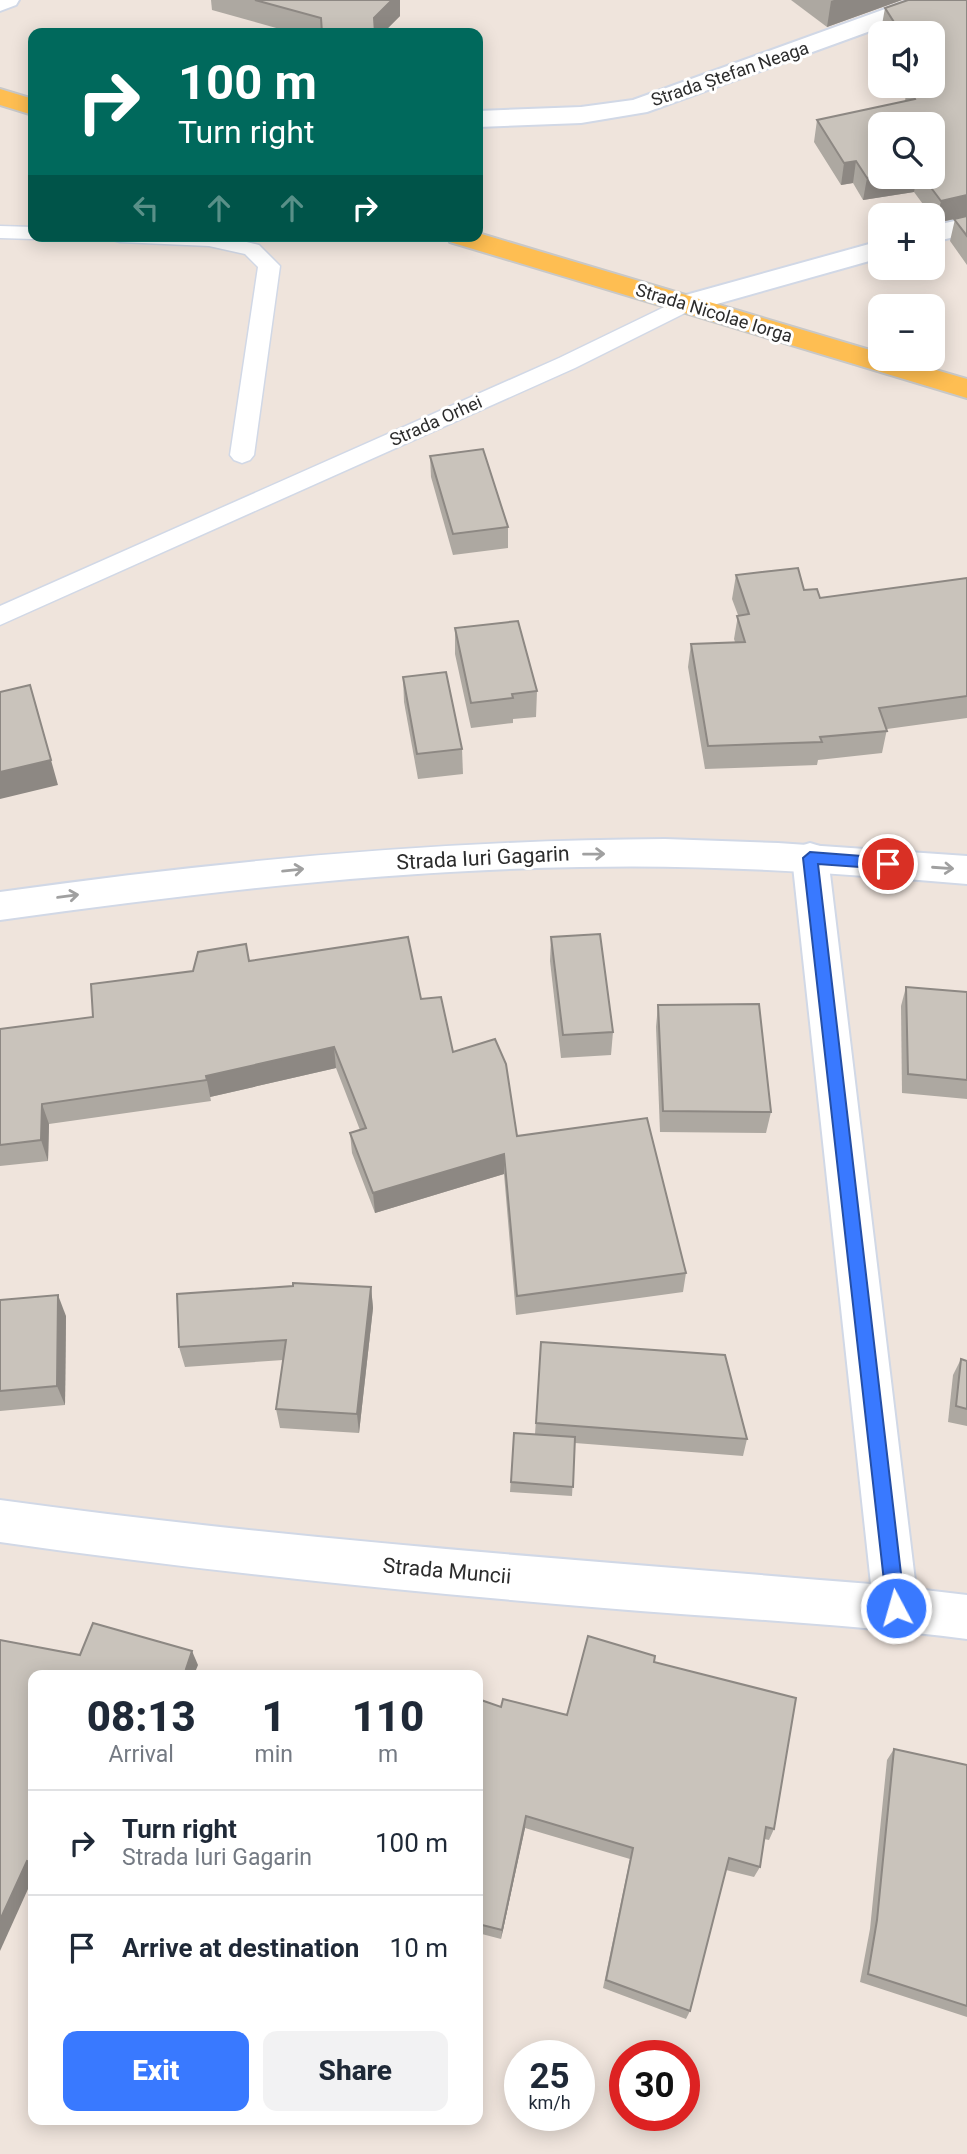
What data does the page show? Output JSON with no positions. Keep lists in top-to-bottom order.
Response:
{
  "streets": {
    "main road": ["Strada Nicolae Iorga"],
    "street": [
      "Strada Ștefan Neaga",
      "Strada Orhei",
      "Strada Iuri Gagarin",
      "Strada Muncii"
    ]
  },
  "crossings": [
    ["Strada Nicolae Iorga", "Strada Orhei"]
  ],
  "one_way": ["Strada Iuri Gagarin"],
  "page": {
    "map_buttons": ["+", "−"],
    "turn": ["100 m", "Turn right"],
    "eta": [
      "08:13",
      "Arrival",
      "1",
      "min",
      "110",
      "m"
    ],
    "list": [
      {
        "name": "Turn right",
        "note": "Strada Iuri Gagarin",
        "value": "100 m"
      },
      {
        "name": "Arrive at destination",
        "value": "10 m"
      }
    ],
    "buttons": ["Exit", "Share"],
    "speed": "25 km/h",
    "limit": "30"
  }
}
